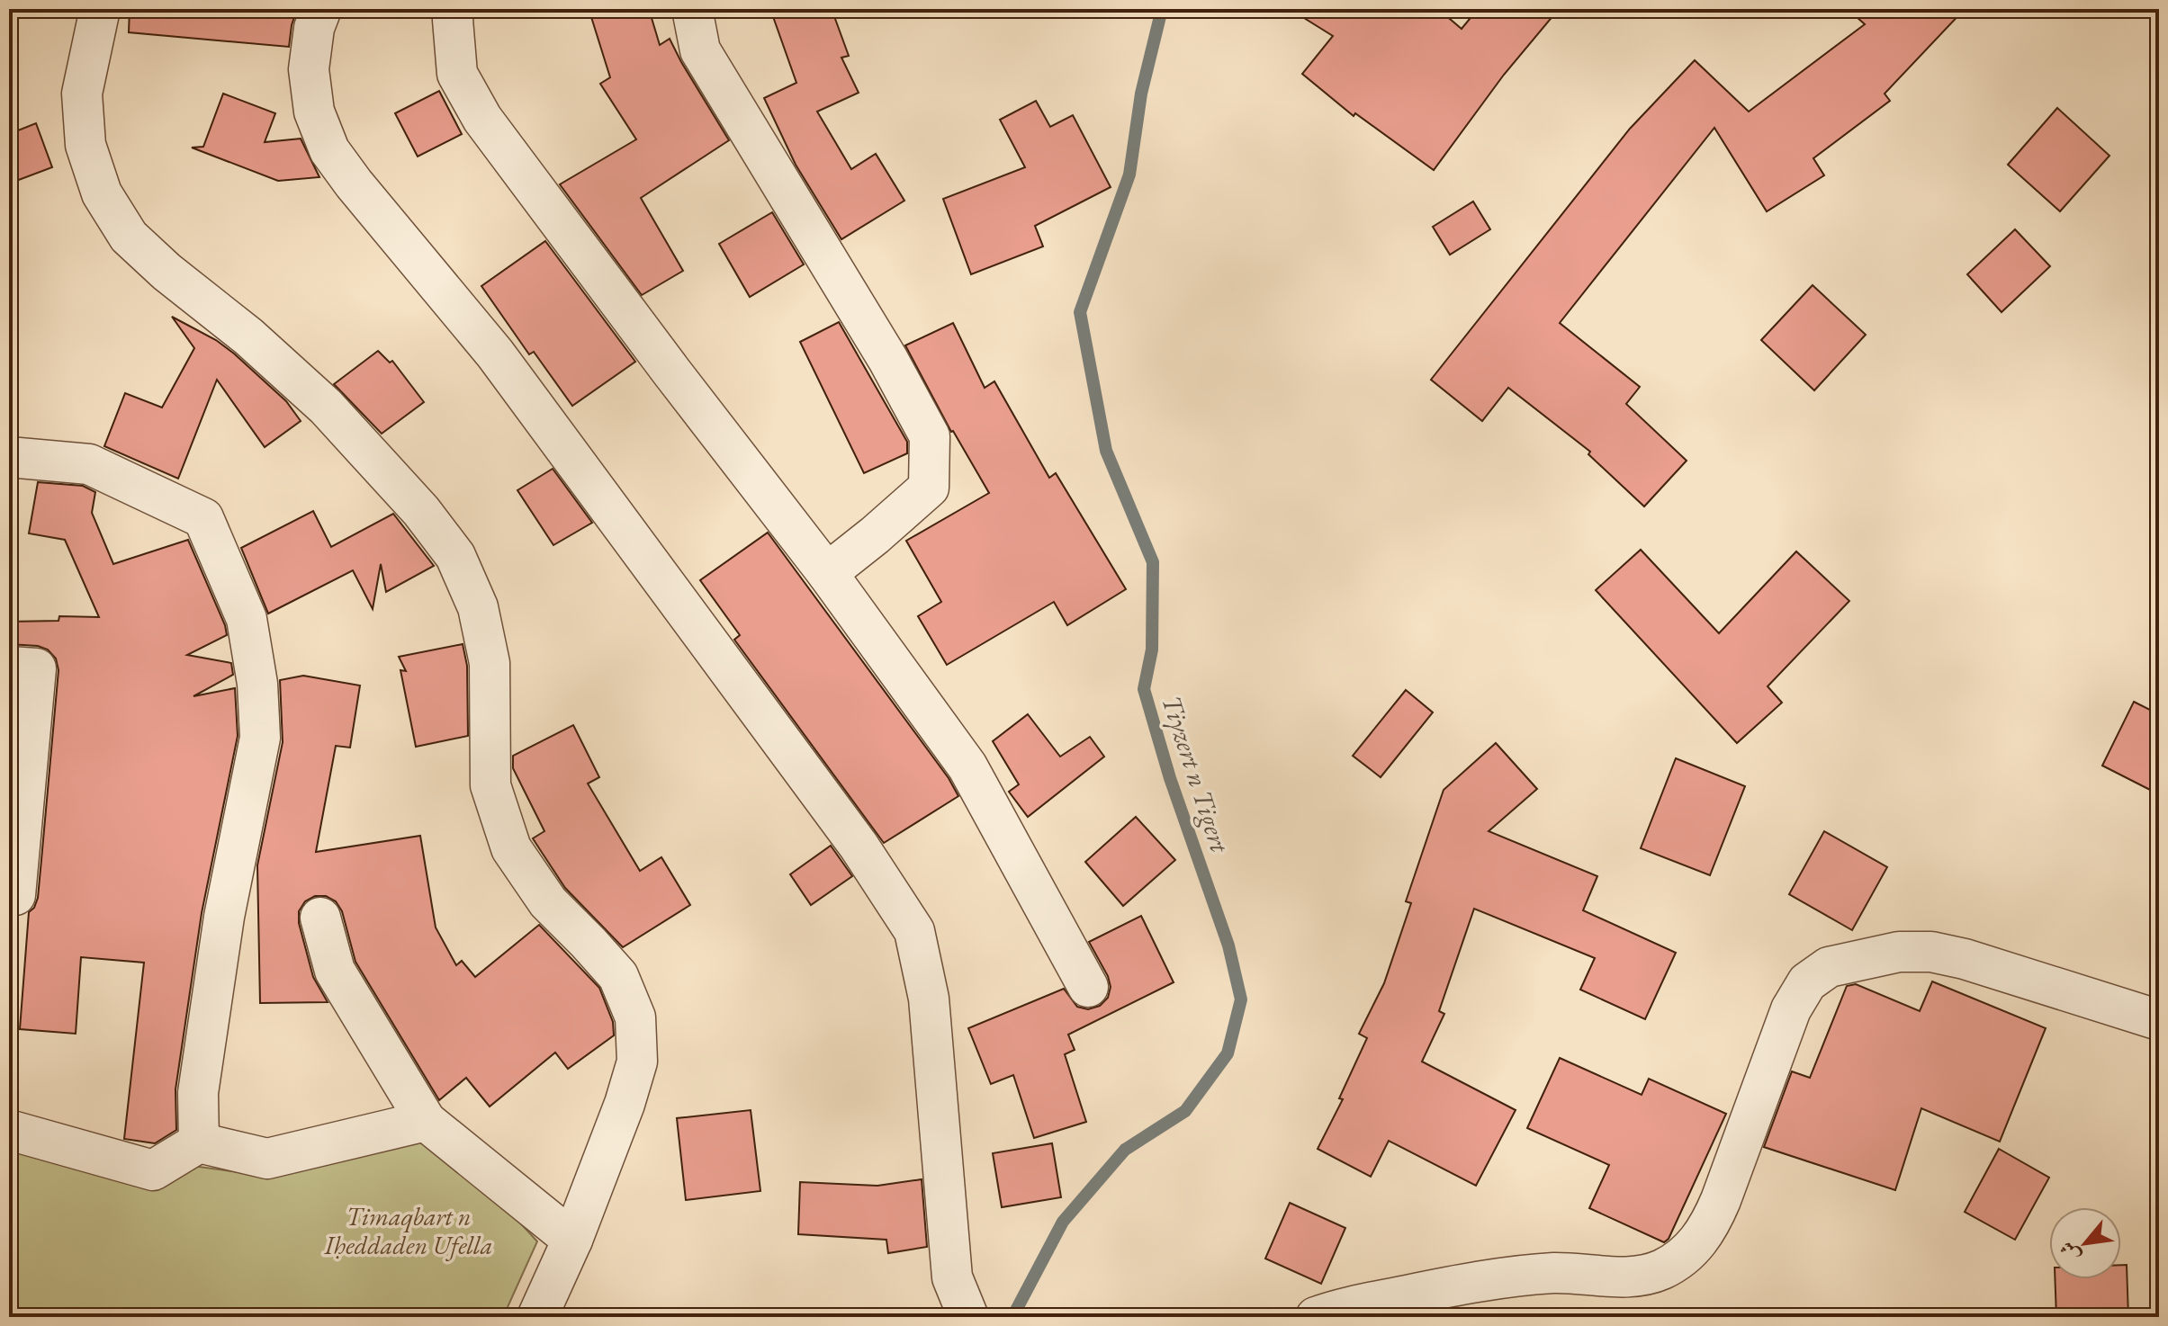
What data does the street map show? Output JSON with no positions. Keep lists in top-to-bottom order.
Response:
{
  "water": ["Tiɣzert n Tigert"],
  "parks": ["Timaqbart n Iḥeddaden Ufella"],
  "north": "bottom left"
}
